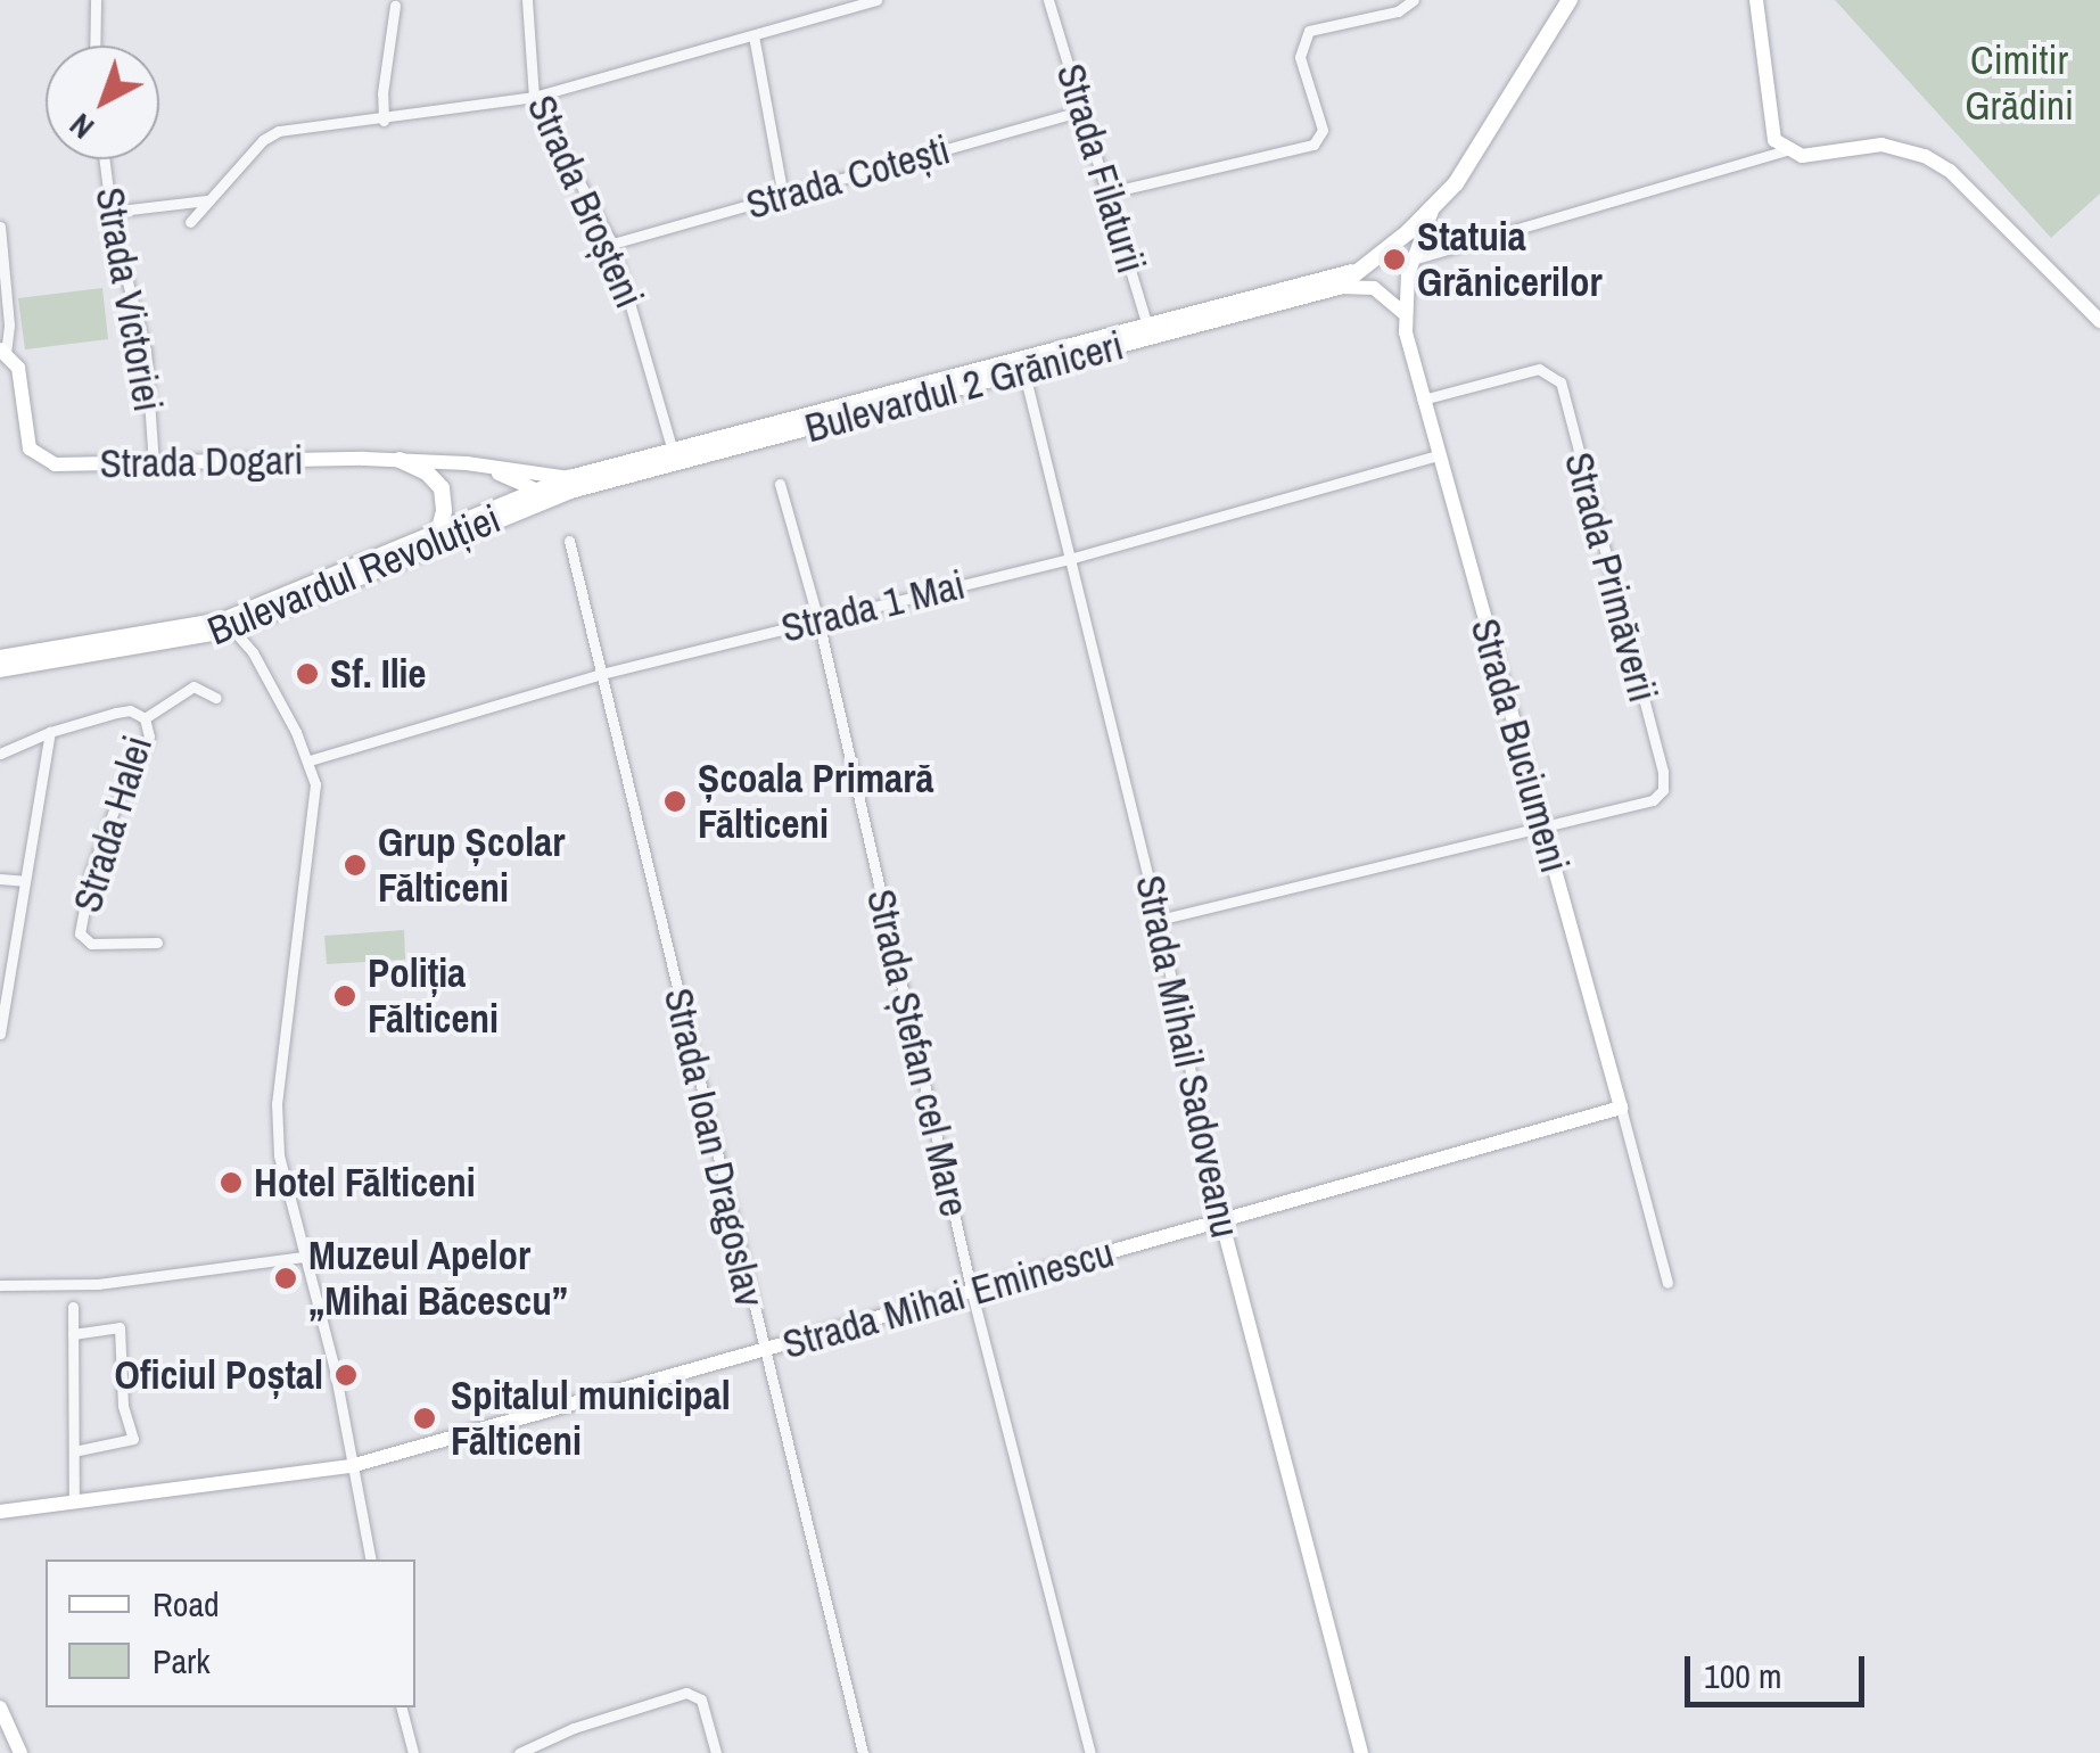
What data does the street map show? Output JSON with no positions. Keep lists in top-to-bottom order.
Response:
{
  "streets": {
    "main road": ["Bulevardul 2 Grăniceri", "Bulevardul Revoluției"],
    "street": [
      "Strada Filaturii",
      "Strada Cotești",
      "Strada Broșteni",
      "Strada Victoriei",
      "Strada Dogari",
      "Strada Primăverii",
      "Strada 1 Mai",
      "Strada Buciumeni",
      "Strada Halei",
      "Strada Ștefan cel Mare",
      "Strada Mihail Sadoveanu",
      "Strada Ioan Dragoslav",
      "Strada Mihai Eminescu"
    ]
  },
  "crossings": [
    ["Strada Filaturii", "Strada Cotești"],
    ["Strada Filaturii", "Bulevardul 2 Grăniceri"],
    ["Strada Cotești", "Strada Broșteni"],
    ["Strada Broșteni", "Bulevardul 2 Grăniceri"],
    ["Strada Victoriei", "Strada Dogari"],
    ["Bulevardul 2 Grăniceri", "Strada Dogari"],
    ["Bulevardul 2 Grăniceri", "Bulevardul Revoluției"],
    ["Bulevardul 2 Grăniceri", "Strada Buciumeni"],
    ["Bulevardul 2 Grăniceri", "Strada Mihail Sadoveanu"],
    ["Strada Dogari", "Bulevardul Revoluției"],
    ["Strada Primăverii", "Strada Buciumeni"],
    ["Strada 1 Mai", "Strada Buciumeni"],
    ["Strada 1 Mai", "Strada Ștefan cel Mare"],
    ["Strada 1 Mai", "Strada Mihail Sadoveanu"],
    ["Strada 1 Mai", "Strada Ioan Dragoslav"],
    ["Strada Buciumeni", "Strada Mihai Eminescu"],
    ["Strada Ștefan cel Mare", "Strada Mihai Eminescu"],
    ["Strada Mihail Sadoveanu", "Strada Mihai Eminescu"],
    ["Strada Ioan Dragoslav", "Strada Mihai Eminescu"]
  ],
  "parks": ["Cimitir Grădini"],
  "places": [
    "Statuia Grănicerilor",
    "Sf. Ilie",
    "Școala Primară Fălticeni",
    "Grup Școlar Fălticeni",
    "Poliția Fălticeni",
    "Hotel Fălticeni",
    "Muzeul Apelor „Mihai Băcescu”",
    "Oficiul Poștal",
    "Spitalul municipal Fălticeni"
  ],
  "legend": ["Road", "Park"],
  "scale_bar": "100 m",
  "north": "bottom left"
}
